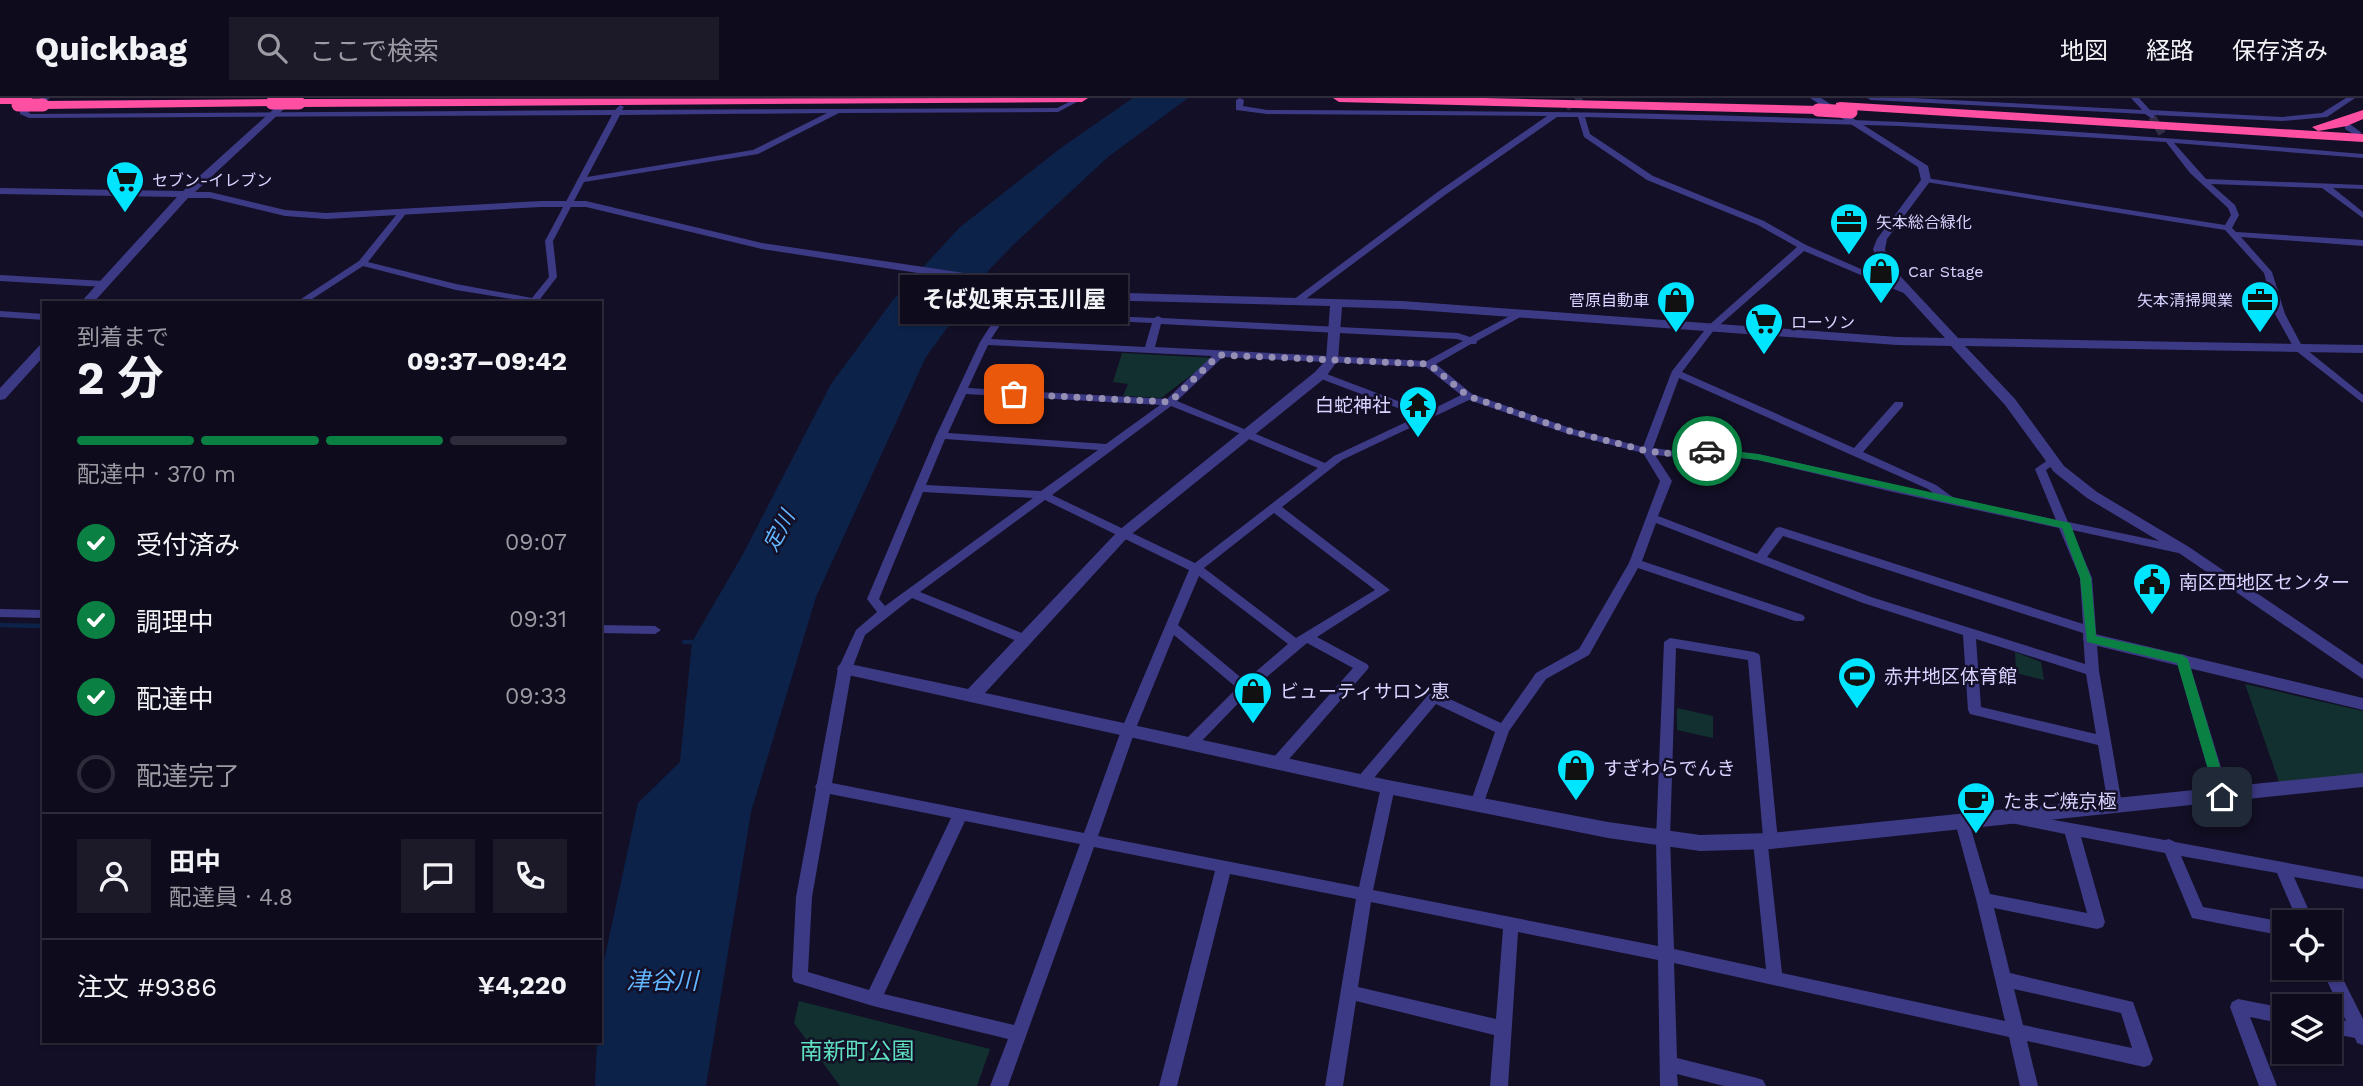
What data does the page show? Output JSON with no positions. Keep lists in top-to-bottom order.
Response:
{
  "water": ["定川", "津谷川"],
  "parks": ["南新町公園"],
  "places": {
    "supermarket": ["セブン-イレブン", "ローソン"],
    "office": ["矢本総合緑化", "矢本清掃興業"],
    "shop": [
      "Car Stage",
      "菅原自動車",
      "ビューティサロン恵",
      "すぎわらでんき"
    ],
    "other": ["そば処東京玉川屋"],
    "temple": ["白蛇神社"],
    "public building": ["南区西地区センター"],
    "sports": ["赤井地区体育館"],
    "cafe": ["たまご焼京極"]
  },
  "page": {
    "header": "Quickbag",
    "search": "ここで検索",
    "nav": ["地図", "経路", "保存済み"],
    "bubble": "そば処東京玉川屋",
    "heading": ["2 分", "到着まで", "09:37–09:42"],
    "panel": [
      "田中",
      "配達員 · 4.8",
      "注文 #9386",
      "¥4,220"
    ],
    "bar": "配達中 · 370 m",
    "list": [
      ["受付済み", "09:07"],
      ["調理中", "09:31"],
      ["配達中", "09:33"],
      "配達完了"
    ]
  }
}
